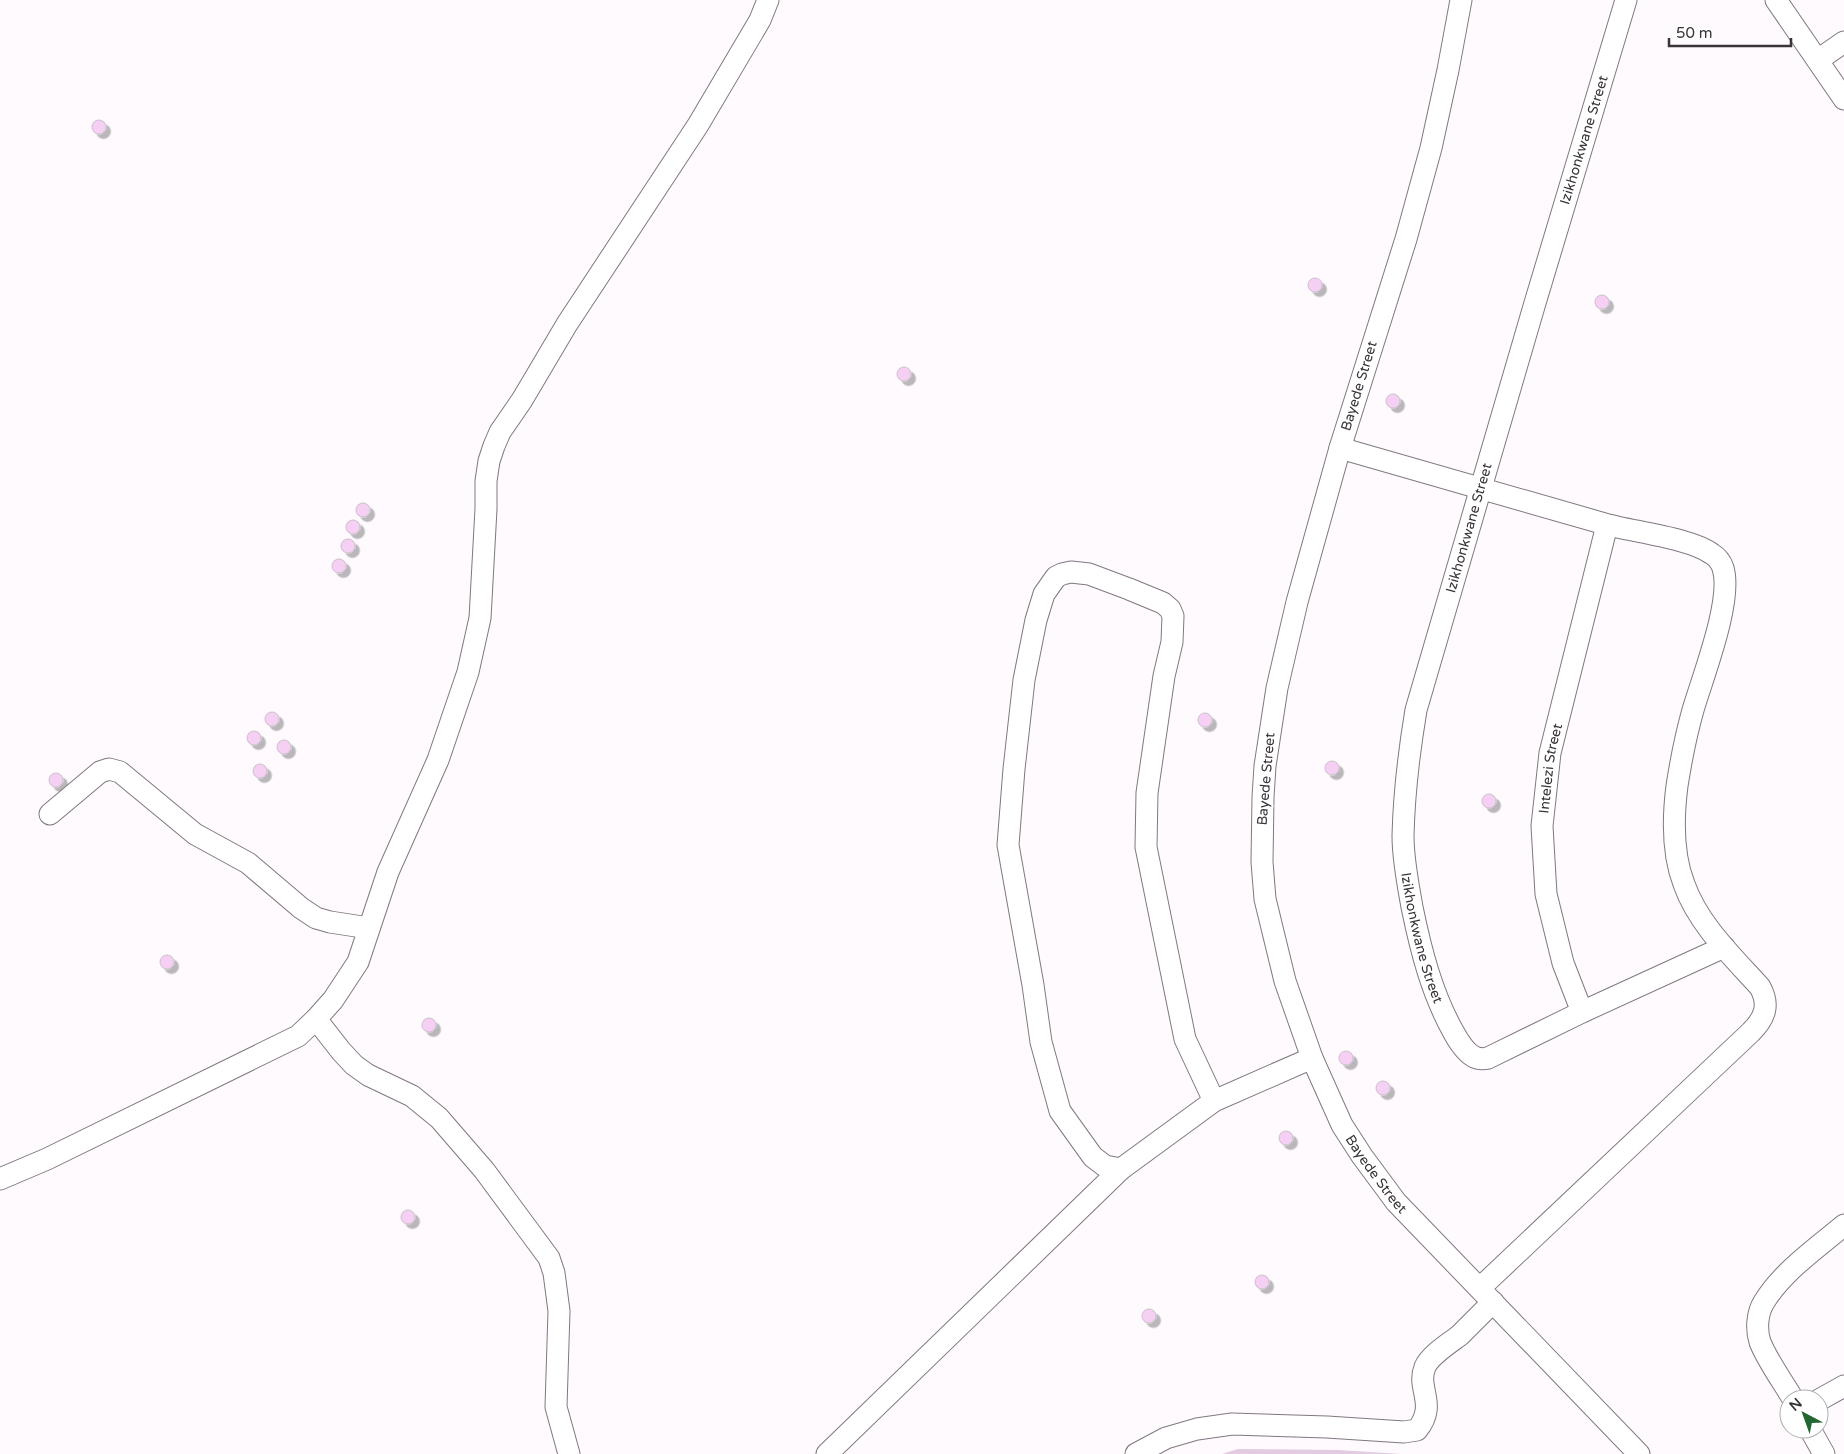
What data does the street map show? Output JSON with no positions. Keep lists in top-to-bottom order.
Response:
{
  "streets": {
    "street": ["Izikhonkwane Street", "Bayede Street", "Intelezi Street"]
  },
  "crossings": [
    ["Izikhonkwane Street", "Intelezi Street"]
  ],
  "scale_bar": "50 m",
  "north": "top left"
}
